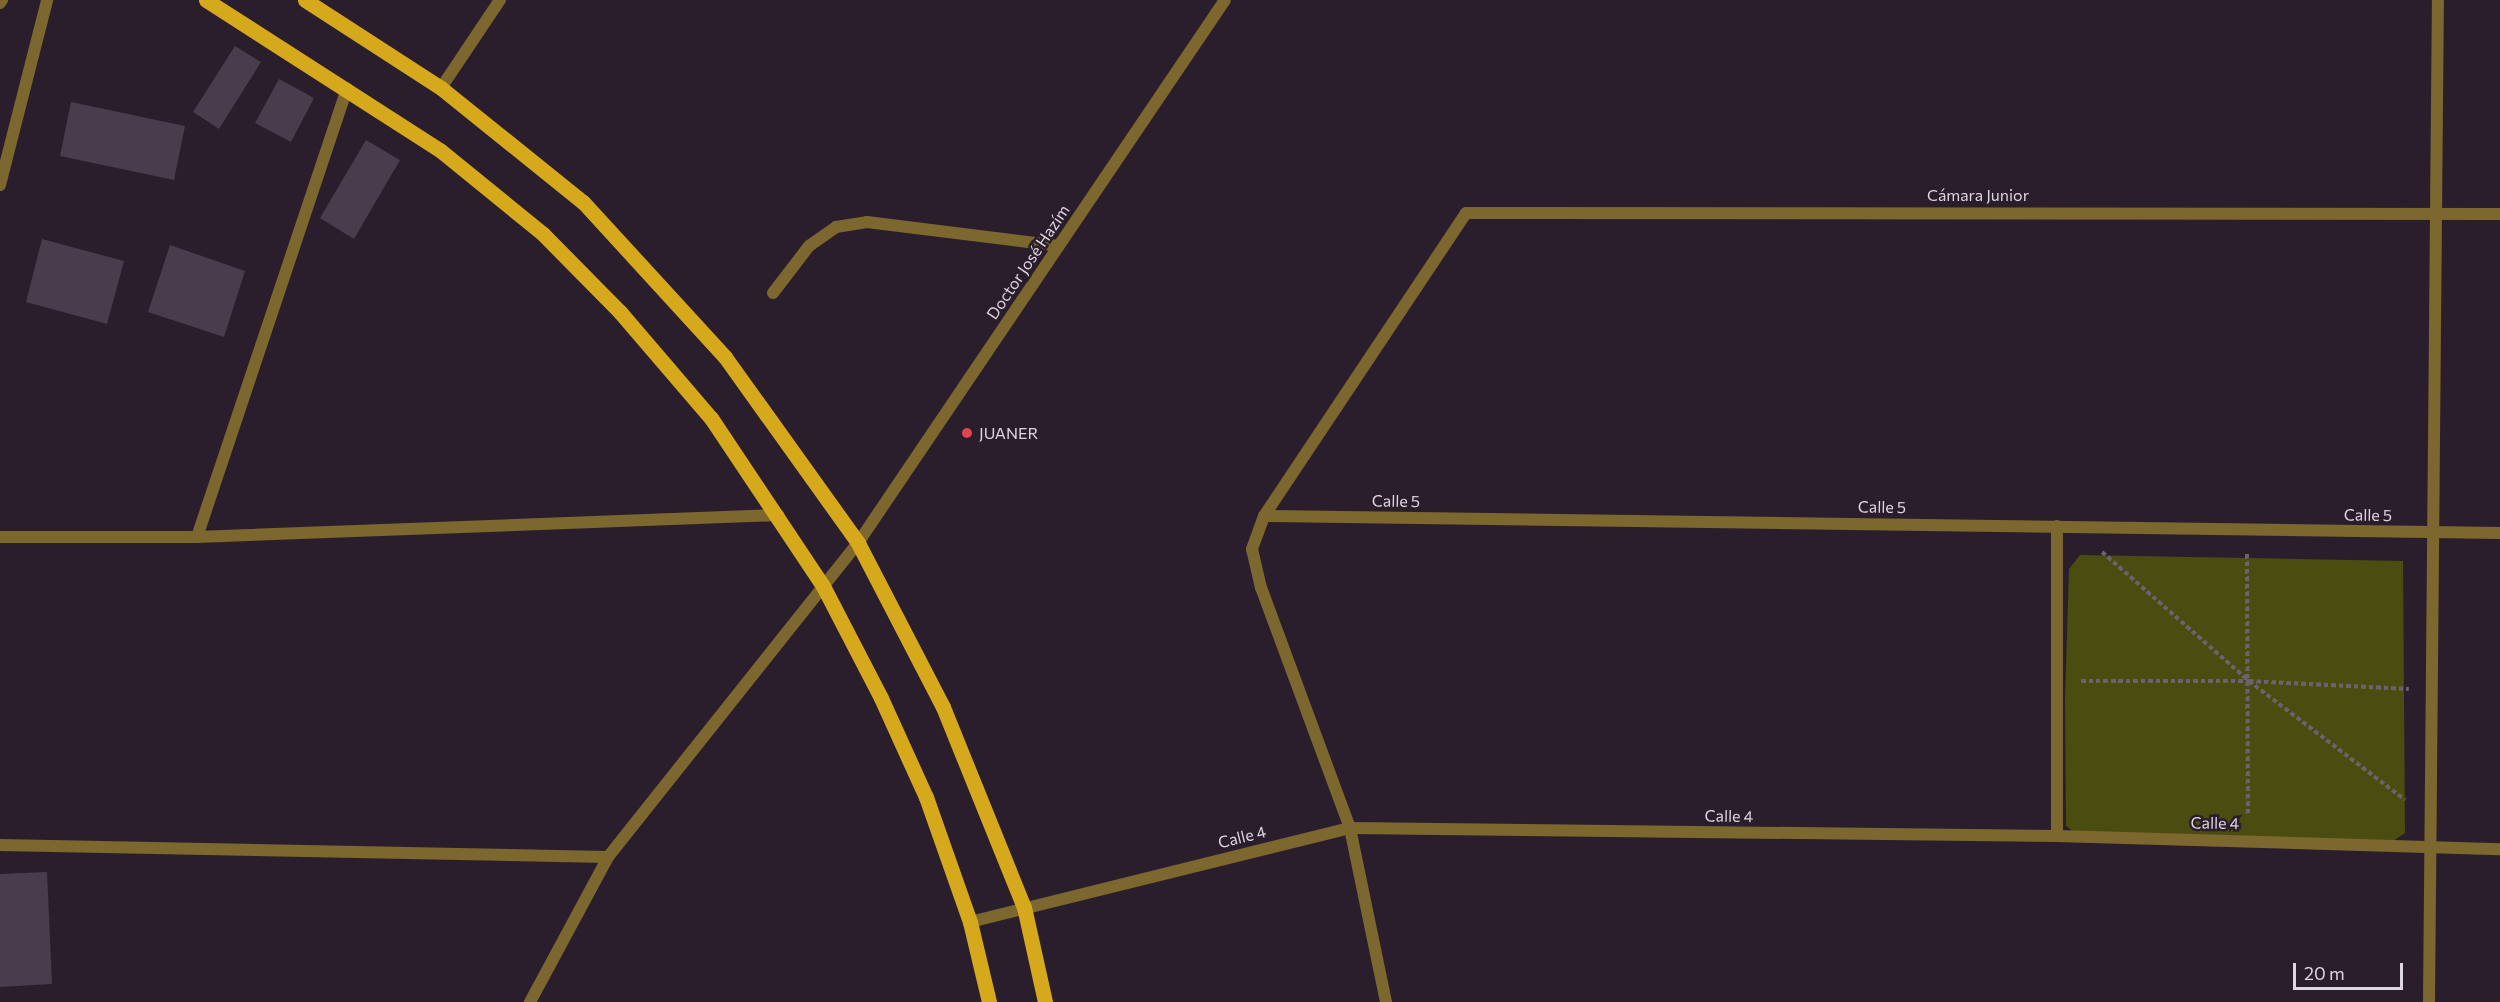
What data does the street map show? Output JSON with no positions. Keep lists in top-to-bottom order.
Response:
{
  "streets": {
    "street": [
      "Cámara Junior",
      "Doctor José Hazím",
      "Calle 5",
      "Calle 4"
    ]
  },
  "crossings": [
    ["Cámara Junior", "Calle 5"]
  ],
  "places": ["JUANER"],
  "scale_bar": "20 m"
}
